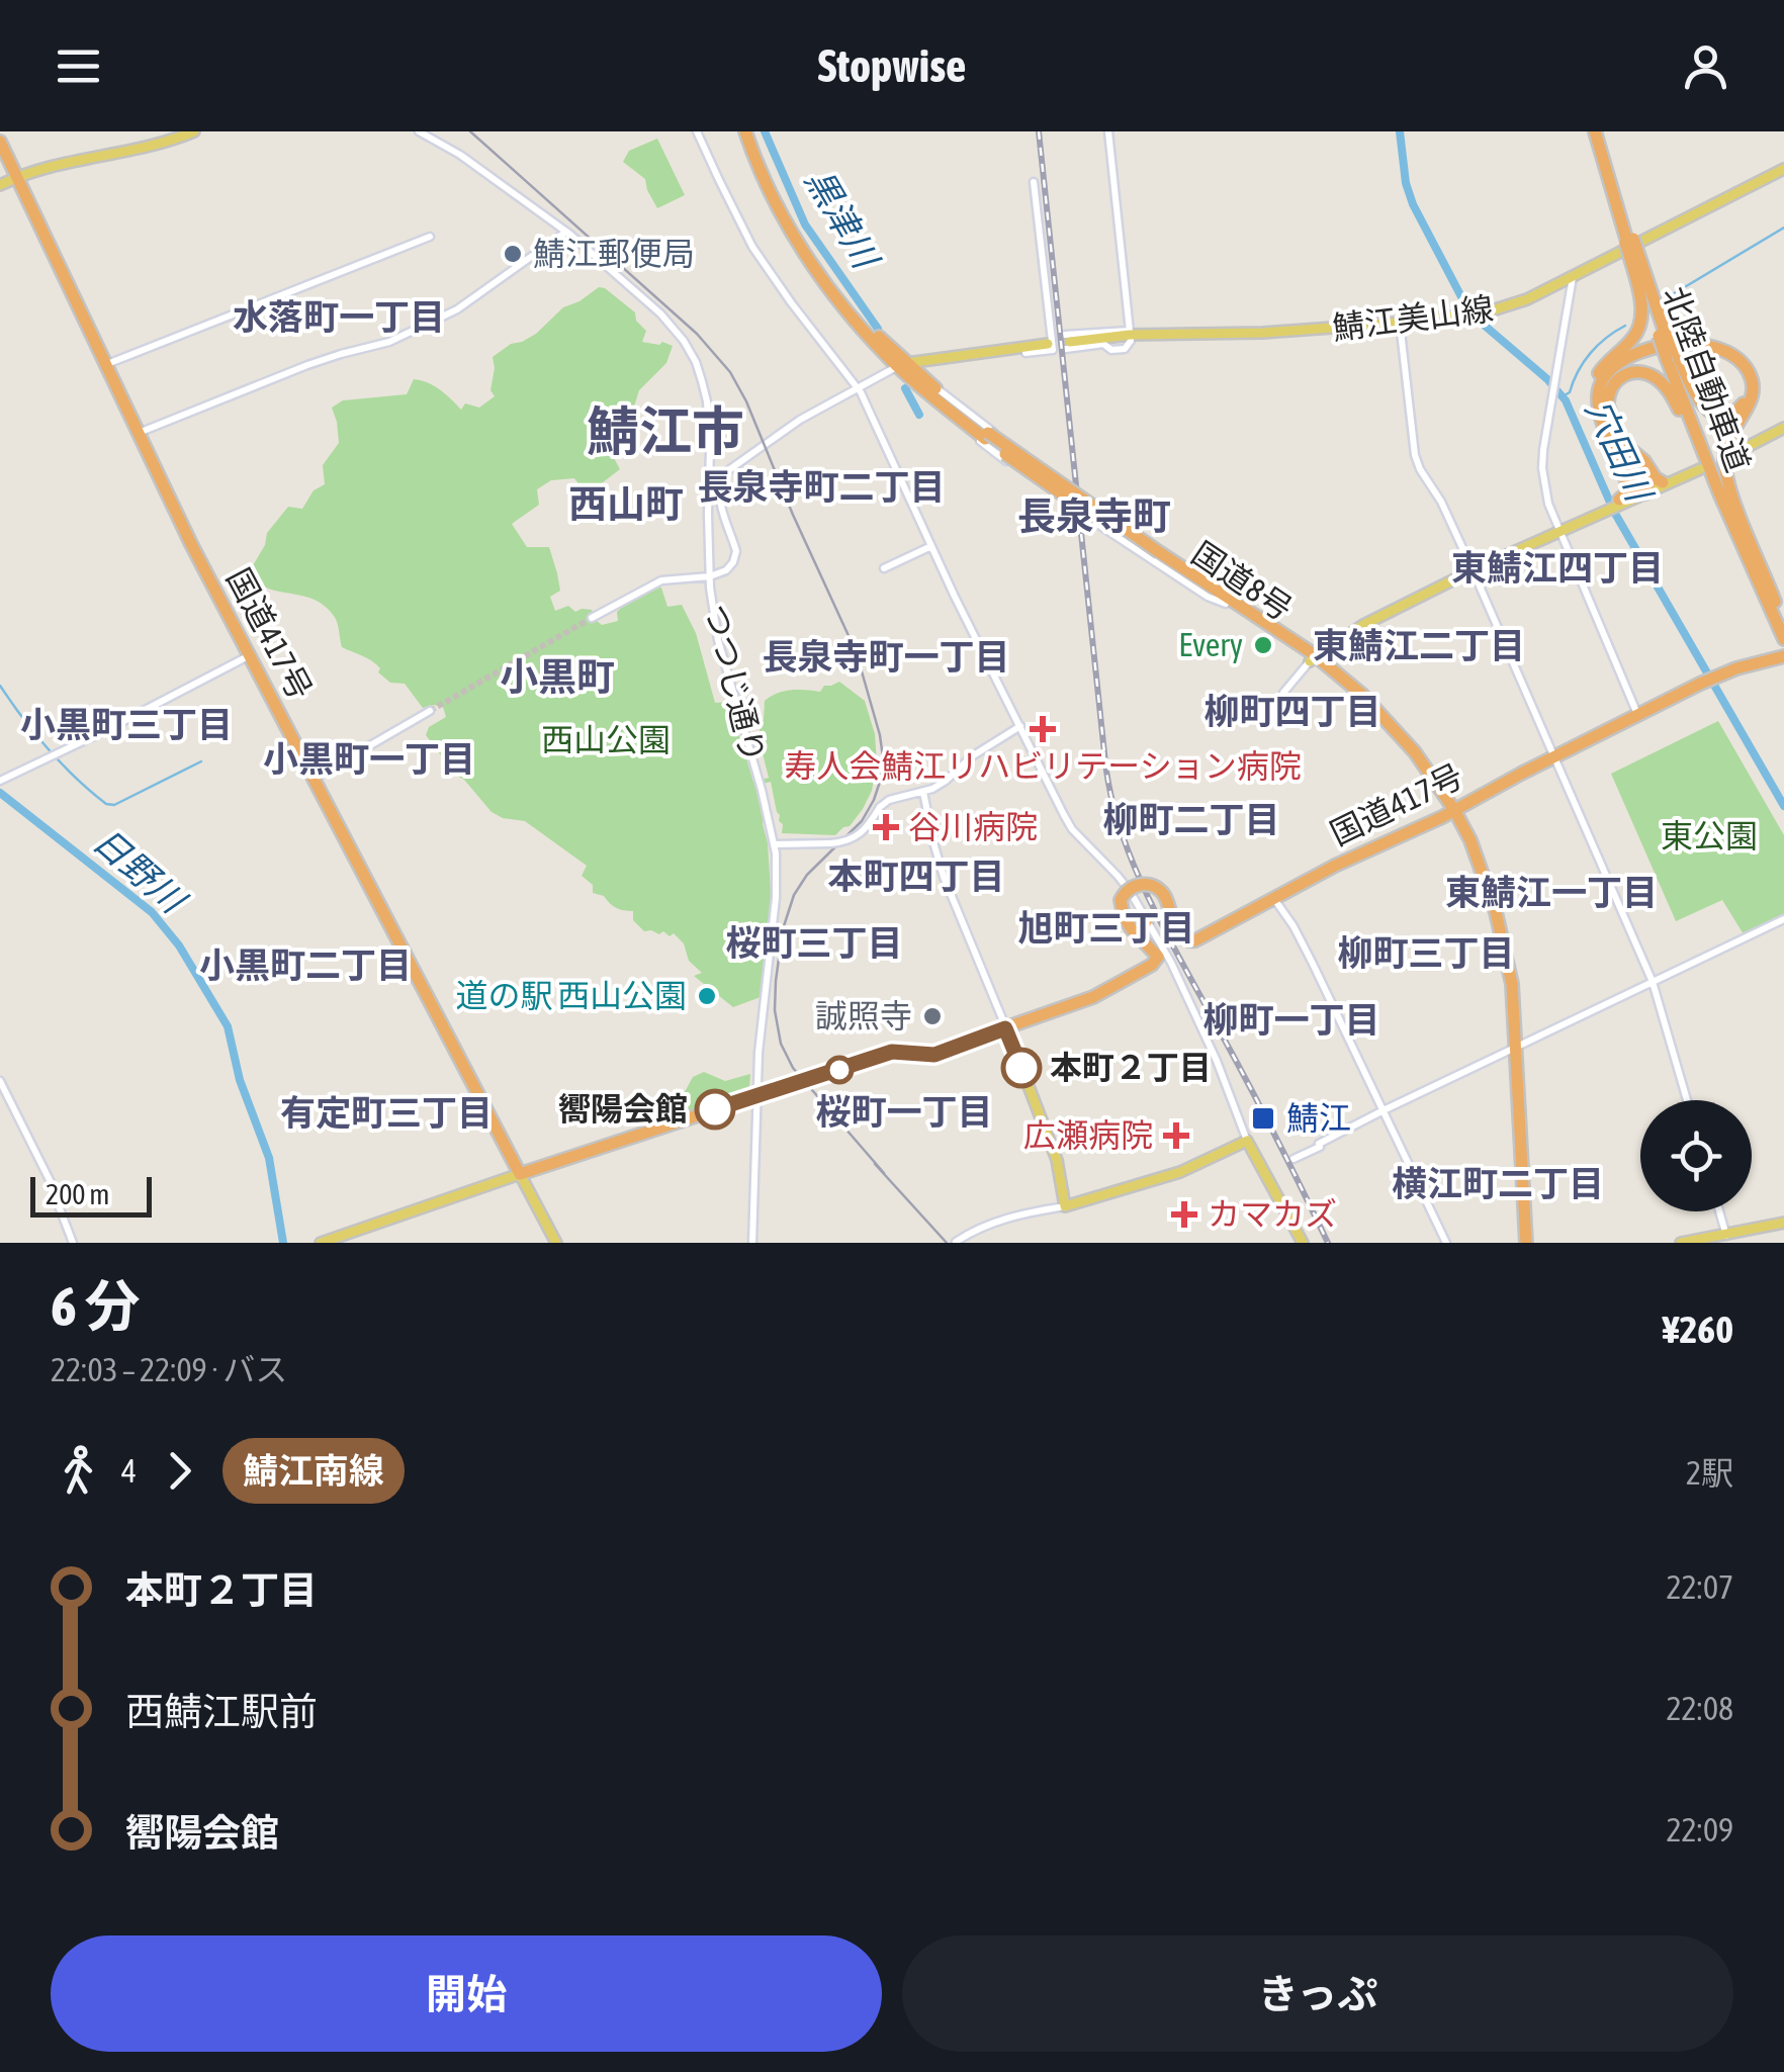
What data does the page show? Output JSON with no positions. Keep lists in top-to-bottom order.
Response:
{
  "streets": {
    "highway": ["北陸自動車道", "国道8号", "国道417号"],
    "main road": ["鯖江美山線"],
    "street": ["つつじ通り"]
  },
  "crossings": [
    ["国道8号", "国道417号"]
  ],
  "districts": [
    "水落町一丁目",
    "鯖江市",
    "長泉寺町二丁目",
    "西山町",
    "長泉寺町",
    "東鯖江四丁目",
    "東鯖江二丁目",
    "長泉寺町一丁目",
    "小黒町",
    "柳町四丁目",
    "小黒町三丁目",
    "小黒町一丁目",
    "柳町二丁目",
    "本町四丁目",
    "東鯖江一丁目",
    "旭町三丁目",
    "桜町三丁目",
    "柳町三丁目",
    "小黒町二丁目",
    "柳町一丁目",
    "桜町一丁目",
    "有定町三丁目",
    "横江町二丁目"
  ],
  "water": ["黒津川", "穴田川", "日野川"],
  "parks": ["西山公園", "東公園"],
  "places": {
    "other": [
      "鯖江郵便局",
      "Every",
      "道の駅 西山公園",
      "誠照寺",
      "本町２丁目",
      "嚮陽会館"
    ],
    "health": [
      "寿人会鯖江リハビリテーション病院",
      "谷川病院",
      "広瀬病院",
      "カマカズ"
    ],
    "transit": ["鯖江"]
  },
  "lines": ["bus line 鯖江南線"],
  "scale_bar": "200 m",
  "page": {
    "header": "Stopwise",
    "scale": "200 m",
    "heading": ["6 分", "22:03 – 22:09 · バス", "¥260"],
    "legs": ["4", "鯖江南線", "2駅"],
    "list": [
      {
        "name": "本町２丁目",
        "value": "22:07"
      },
      {
        "name": "西鯖江駅前",
        "value": "22:08"
      },
      {
        "name": "嚮陽会館",
        "value": "22:09"
      }
    ],
    "buttons": ["開始", "きっぷ"]
  }
}
